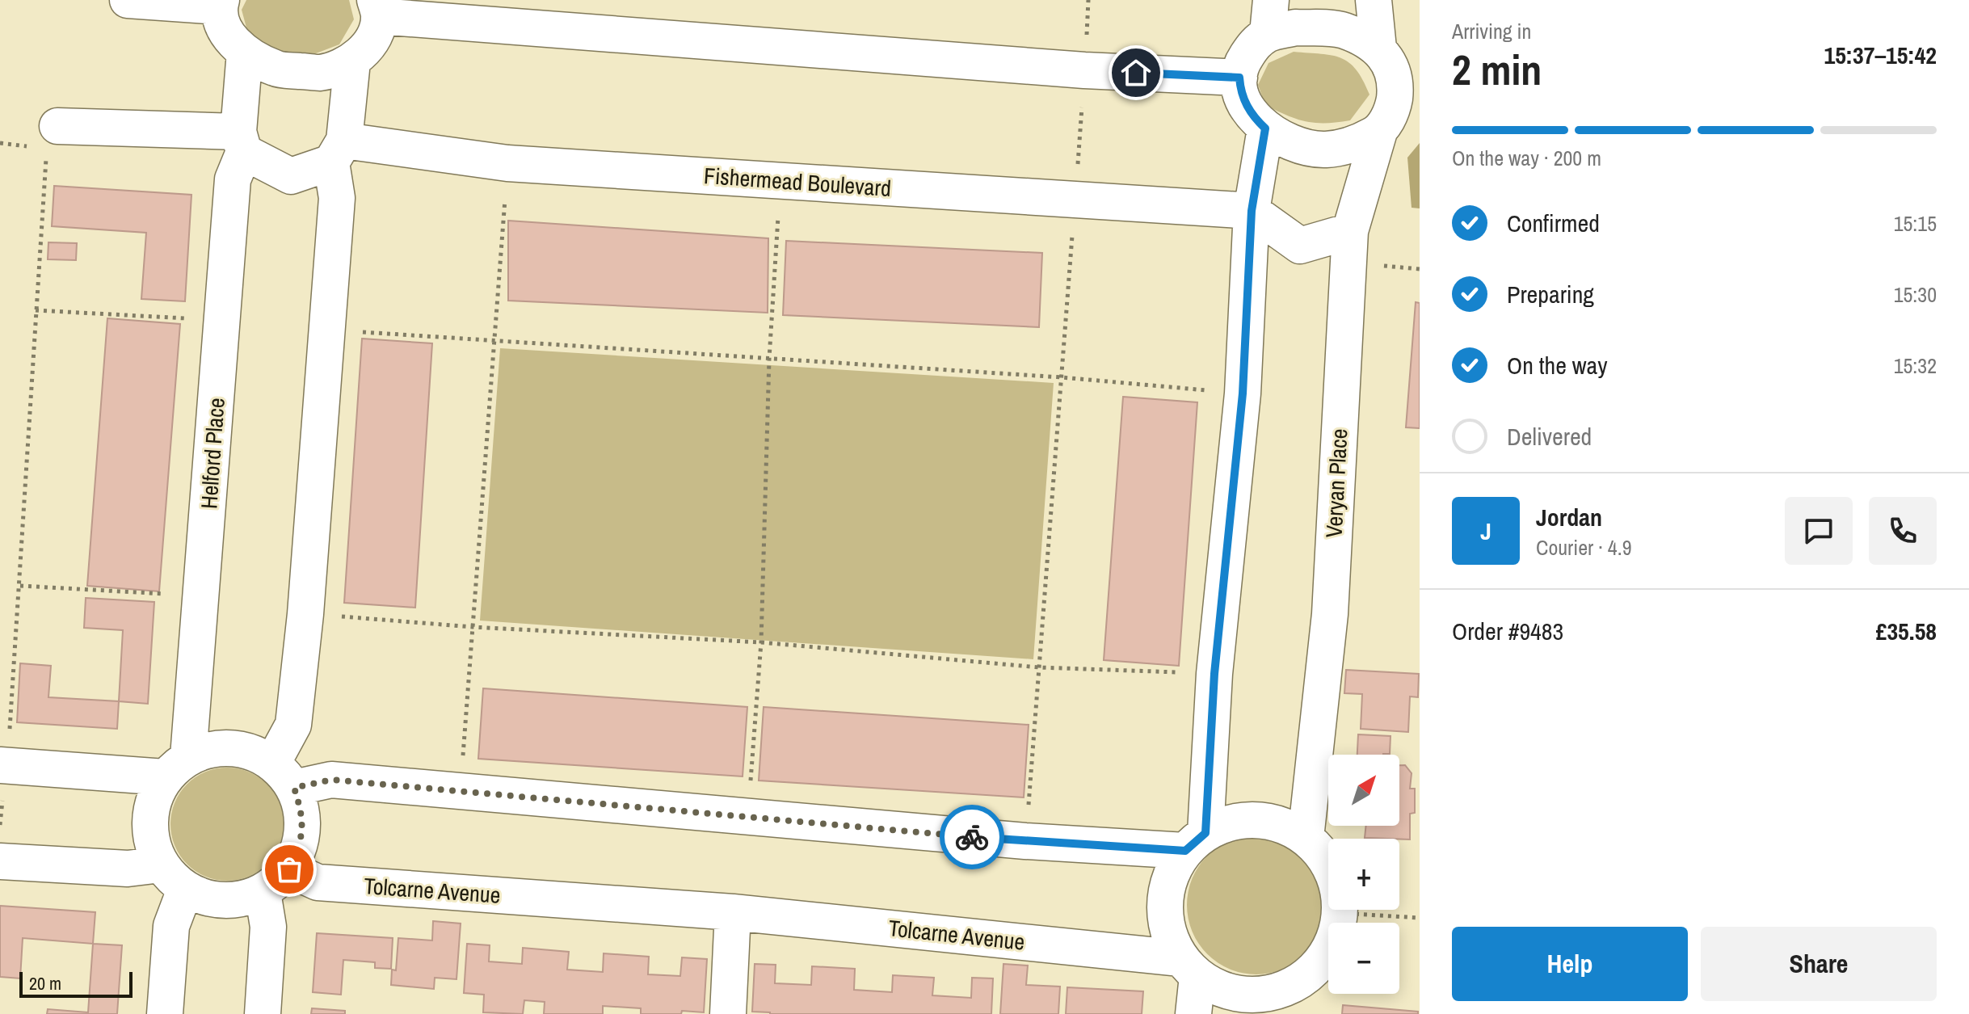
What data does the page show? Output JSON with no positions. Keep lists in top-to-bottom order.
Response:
{
  "streets": {
    "street": [
      "Fishermead Boulevard",
      "Helford Place",
      "Veryan Place",
      "Tolcarne Avenue"
    ]
  },
  "crossings": [
    ["Helford Place", "Tolcarne Avenue"],
    ["Veryan Place", "Tolcarne Avenue"]
  ],
  "scale_bar": "20 m",
  "north": "top right",
  "page": {
    "heading": ["2 min", "Arriving in", "15:37–15:42"],
    "panel": [
      "Jordan",
      "Courier · 4.9",
      "Order #9483",
      "£35.58"
    ],
    "bar": "On the way · 200 m",
    "list": [
      ["Confirmed", "15:15"],
      ["Preparing", "15:30"],
      ["On the way", "15:32"],
      "Delivered"
    ],
    "round": "J",
    "map_buttons": ["+", "−"],
    "buttons": ["Help", "Share"],
    "scale": "20 m"
  }
}
